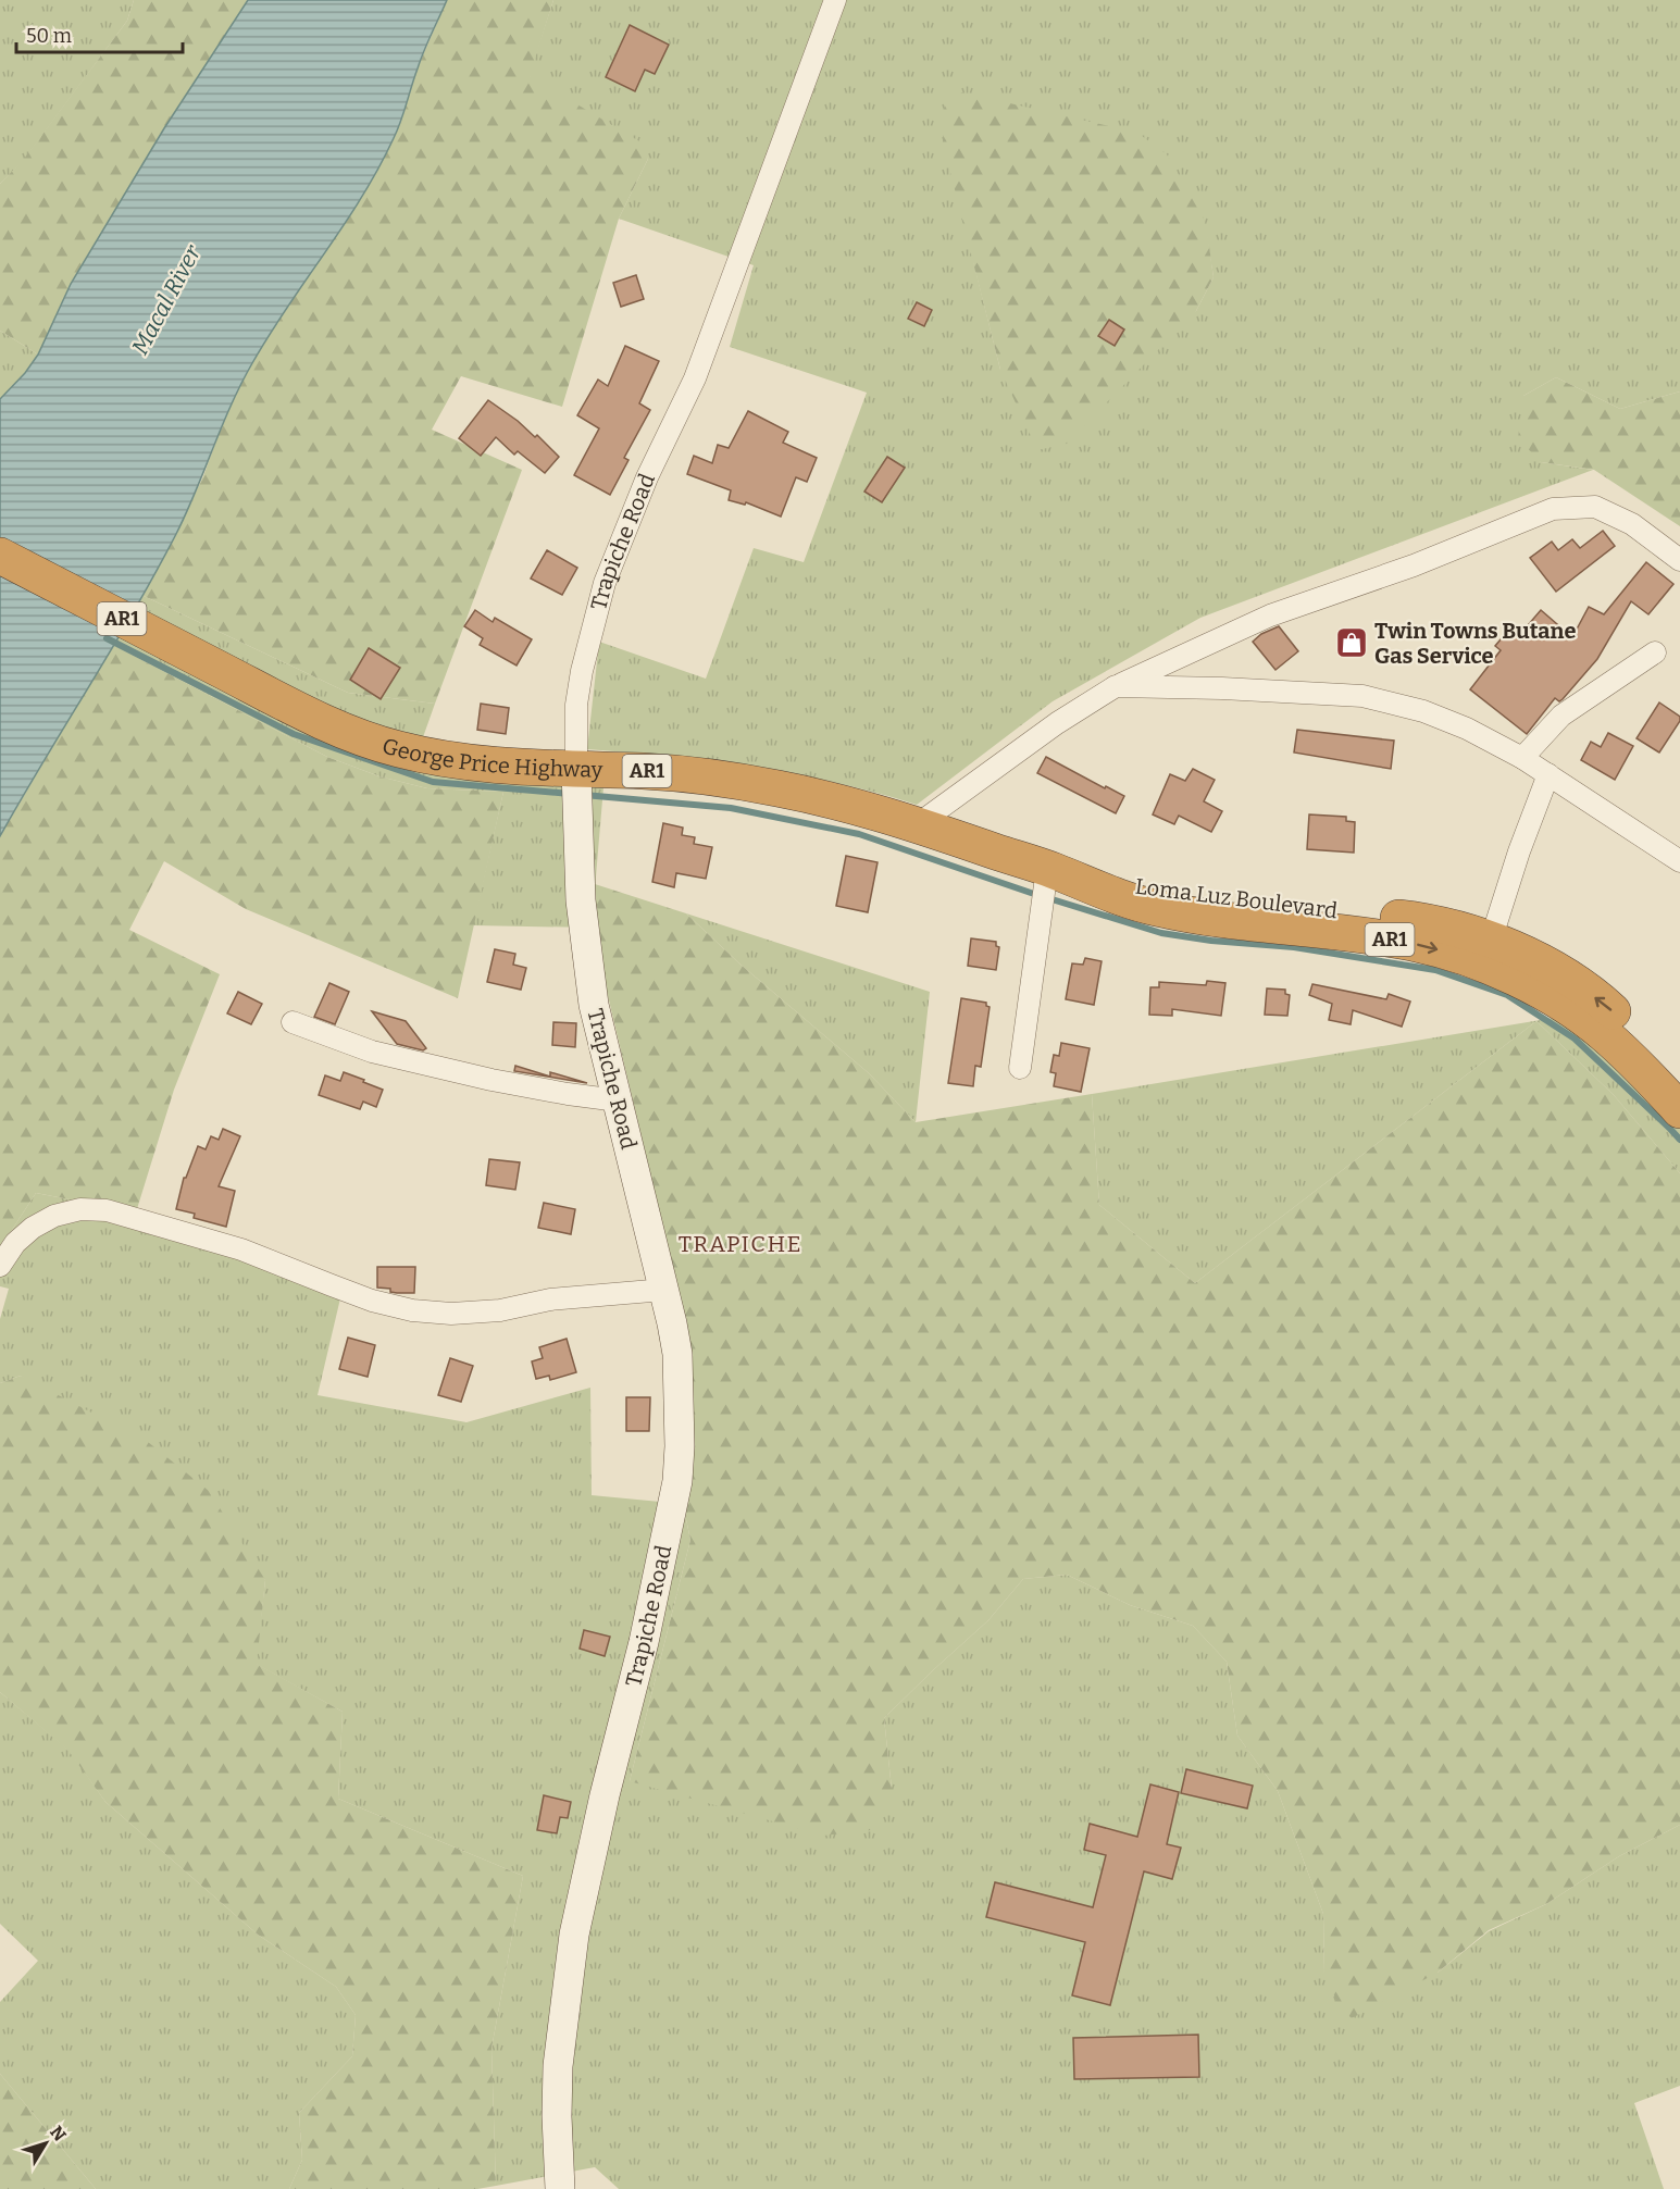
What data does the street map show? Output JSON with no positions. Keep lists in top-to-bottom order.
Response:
{
  "streets": {
    "highway": ["AR1", "George Price Highway", "Loma Luz Boulevard"],
    "street": ["Trapiche Road"]
  },
  "crossings": [
    ["Trapiche Road", "George Price Highway"],
    ["AR1", "Loma Luz Boulevard"],
    ["George Price Highway", "Loma Luz Boulevard"]
  ],
  "districts": ["TRAPICHE"],
  "water": ["Macal River"],
  "places": {
    "shop": ["Twin Towns Butane Gas Service"]
  },
  "scale_bar": "50 m",
  "north": "top right"
}
